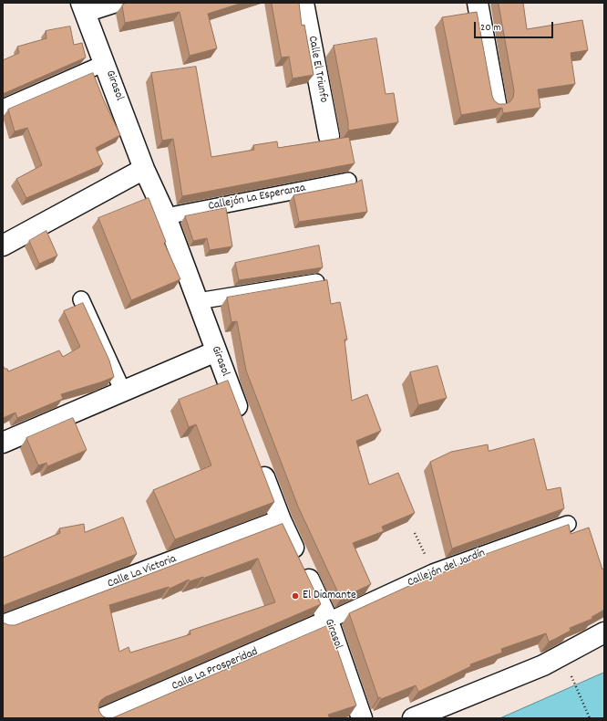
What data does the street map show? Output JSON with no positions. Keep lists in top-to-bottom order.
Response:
{
  "streets": {
    "street": [
      "Calle El Triunfo",
      "Girasol",
      "Calle La Victoria",
      "Calle La Prosperidad"
    ],
    "lane": ["Callejón La Esperanza", "Callejón del Jardín"]
  },
  "crossings": [
    ["Girasol", "Callejón La Esperanza"],
    ["Girasol", "Callejón del Jardín"],
    ["Girasol", "Calle La Victoria"],
    ["Girasol", "Calle La Prosperidad"],
    ["Callejón del Jardín", "Calle La Prosperidad"]
  ],
  "places": ["El Diamante"],
  "scale_bar": "20 m"
}
